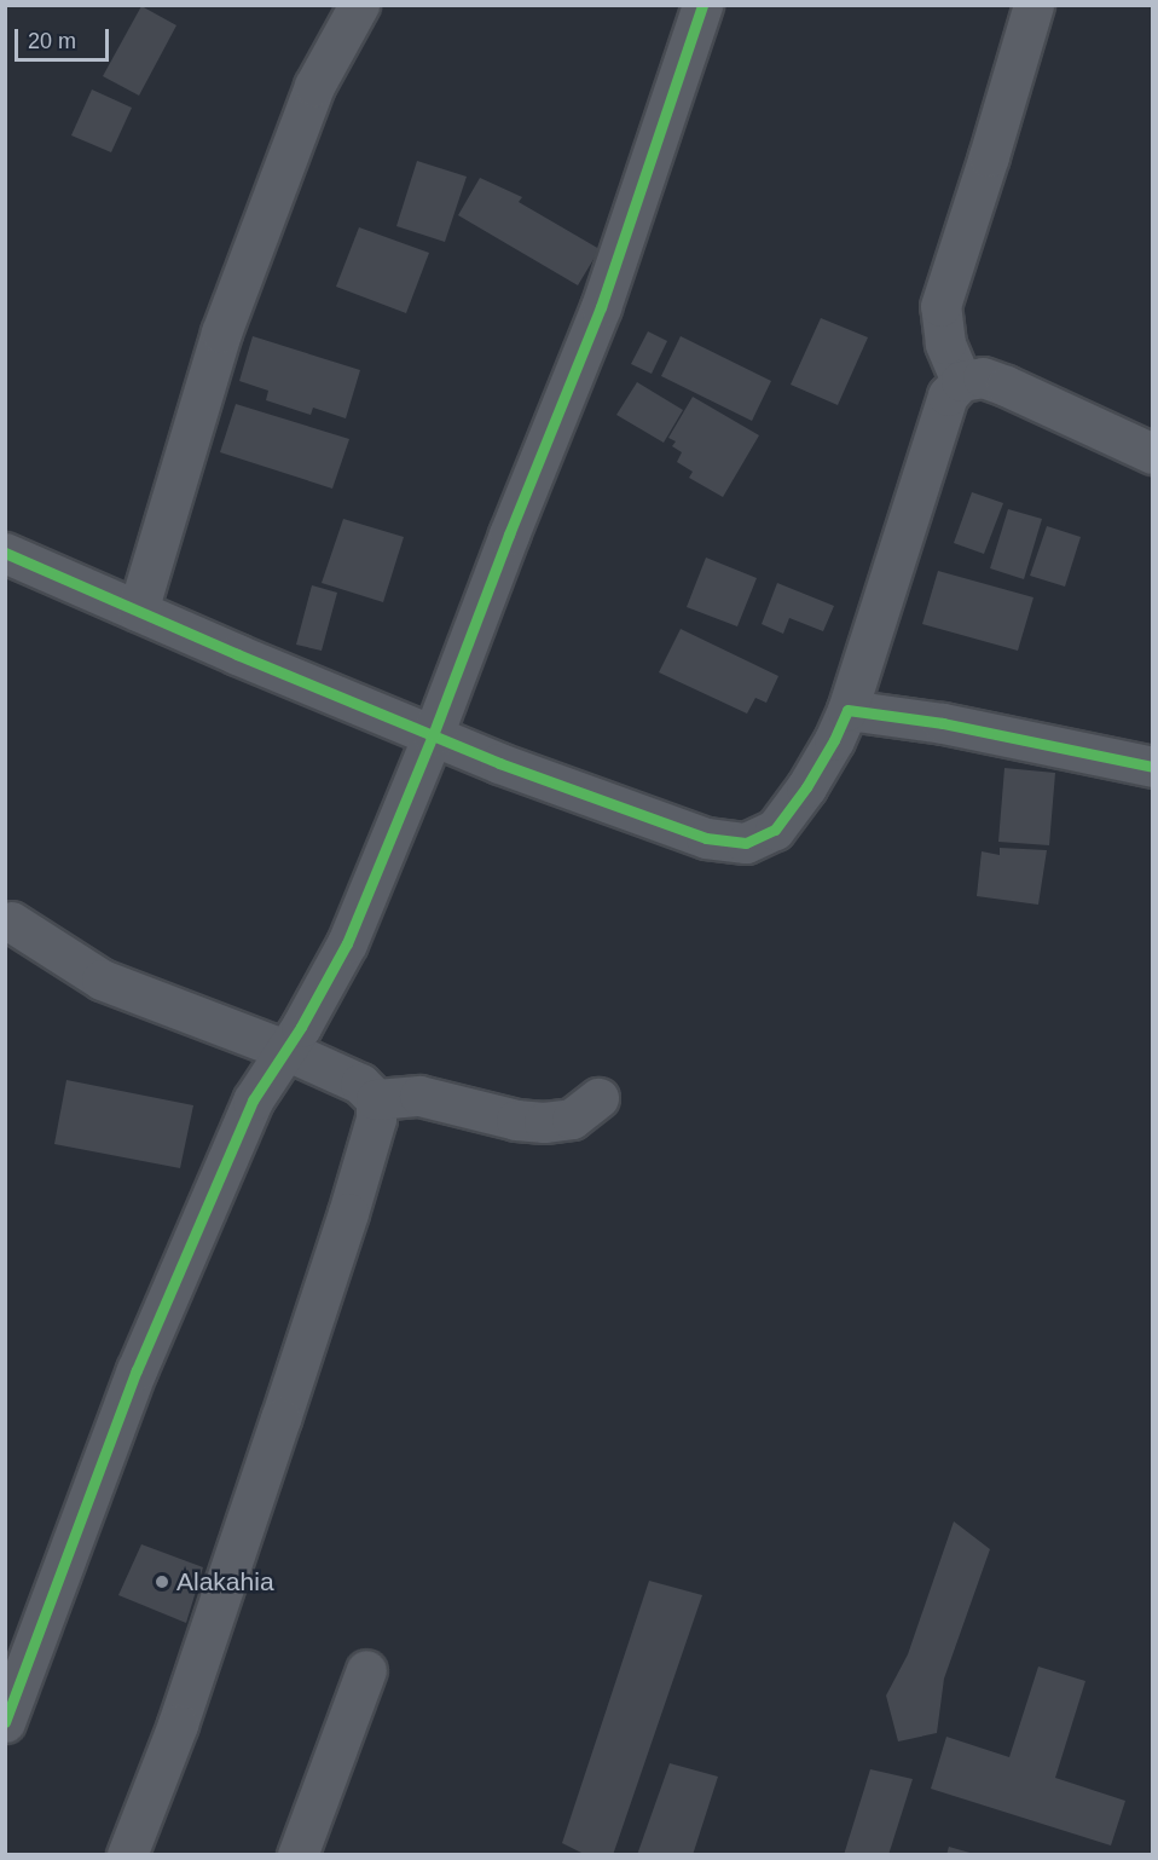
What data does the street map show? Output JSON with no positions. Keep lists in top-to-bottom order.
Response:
{
  "places": ["Alakahia"],
  "scale_bar": "20 m"
}
